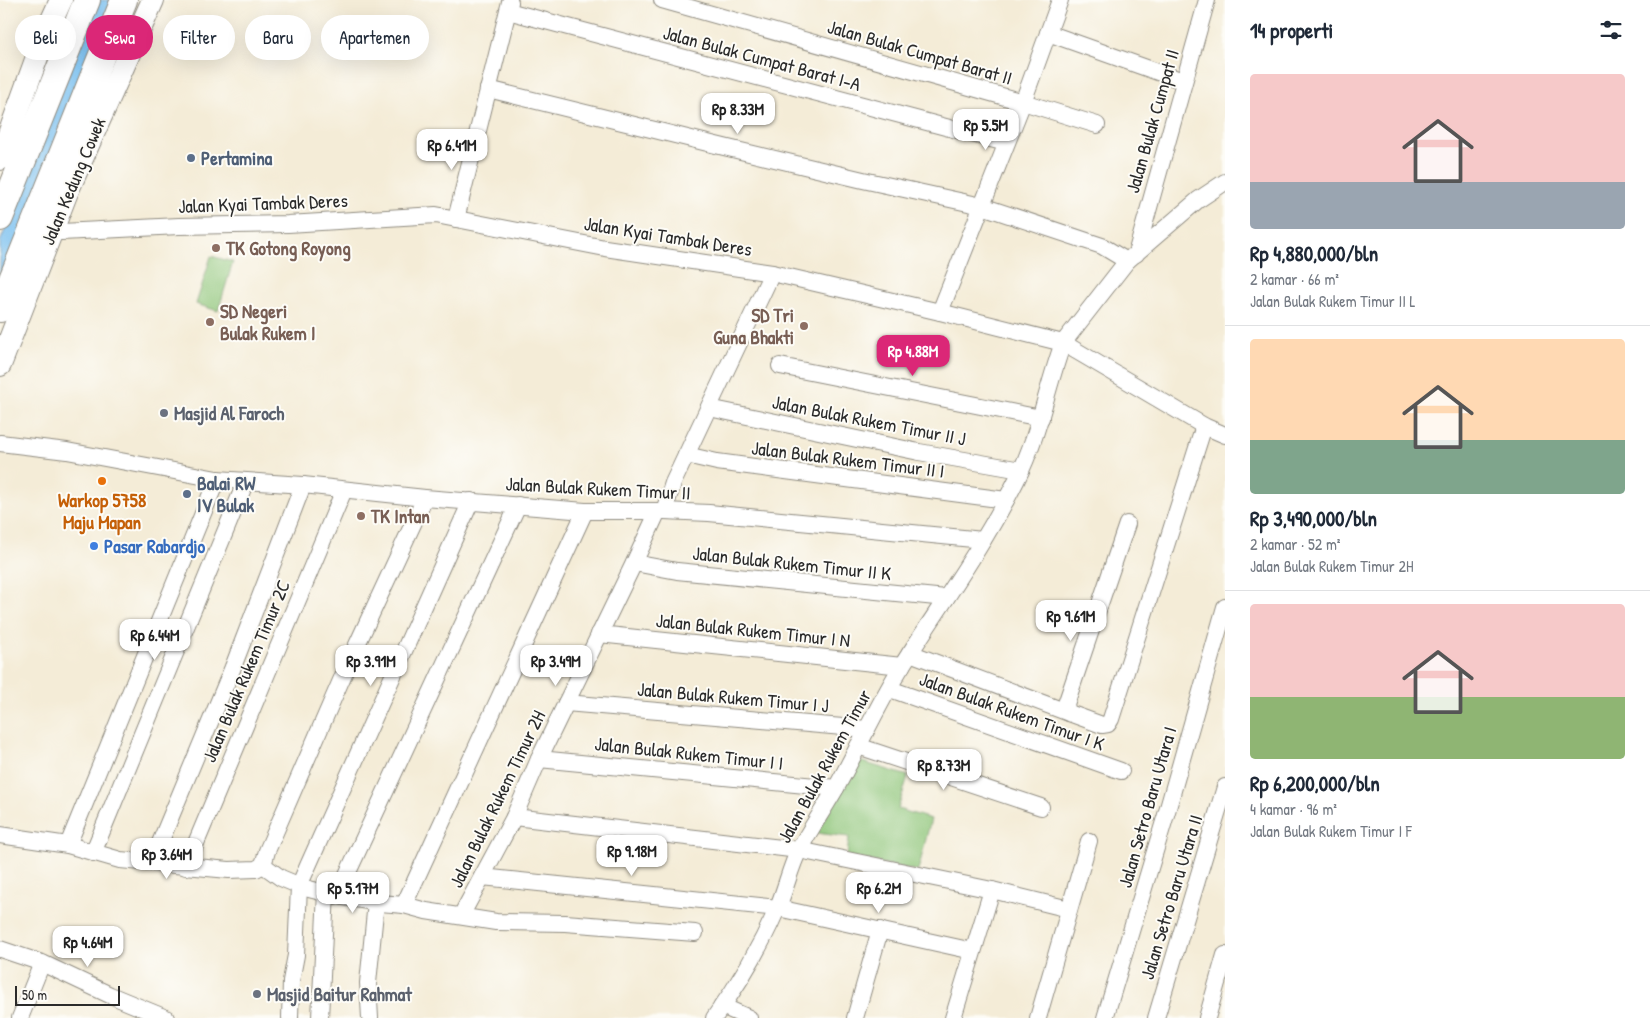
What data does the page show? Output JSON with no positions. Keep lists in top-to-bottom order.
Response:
{
  "streets": {
    "highway": ["Jalan Kedung Cowek"],
    "street": [
      "Jalan Bulak Cumpat Barat II",
      "Jalan Bulak Cumpat Barat I-A",
      "Jalan Bulak Cumpat II",
      "Jalan Kyai Tambak Deres",
      "Jalan Bulak Rukem Timur II J",
      "Jalan Bulak Rukem Timur II I",
      "Jalan Bulak Rukem Timur II",
      "Jalan Bulak Rukem Timur II K",
      "Jalan Bulak Rukem Timur I N",
      "Jalan Bulak Rukem Timur 2C",
      "Jalan Bulak Rukem Timur I J",
      "Jalan Bulak Rukem Timur I K",
      "Jalan Bulak Rukem Timur I I",
      "Jalan Bulak Rukem Timur",
      "Jalan Bulak Rukem Timur 2H",
      "Jalan Setro Baru Utara I",
      "Jalan Setro Baru Utara II"
    ]
  },
  "crossings": [
    ["Jalan Kedung Cowek", "Jalan Kyai Tambak Deres"],
    ["Jalan Kyai Tambak Deres", "Jalan Bulak Rukem Timur I N"],
    ["Jalan Kyai Tambak Deres", "Jalan Bulak Rukem Timur 2H"],
    ["Jalan Bulak Rukem Timur II J", "Jalan Bulak Rukem Timur 2H"],
    ["Jalan Bulak Rukem Timur II I", "Jalan Bulak Rukem Timur 2H"],
    ["Jalan Bulak Rukem Timur II", "Jalan Bulak Rukem Timur 2C"],
    ["Jalan Bulak Rukem Timur II", "Jalan Bulak Rukem Timur"],
    ["Jalan Bulak Rukem Timur II", "Jalan Bulak Rukem Timur 2H"],
    ["Jalan Bulak Rukem Timur II K", "Jalan Bulak Rukem Timur"],
    ["Jalan Bulak Rukem Timur II K", "Jalan Bulak Rukem Timur 2H"],
    ["Jalan Bulak Rukem Timur I N", "Jalan Bulak Rukem Timur"],
    ["Jalan Bulak Rukem Timur I N", "Jalan Bulak Rukem Timur 2H"],
    ["Jalan Bulak Rukem Timur I J", "Jalan Bulak Rukem Timur"],
    ["Jalan Bulak Rukem Timur I J", "Jalan Bulak Rukem Timur 2H"],
    ["Jalan Bulak Rukem Timur I K", "Jalan Bulak Rukem Timur"],
    ["Jalan Bulak Rukem Timur I I", "Jalan Bulak Rukem Timur"],
    ["Jalan Bulak Rukem Timur I I", "Jalan Bulak Rukem Timur 2H"]
  ],
  "places": [
    "Pertamina",
    "TK Gotong Royong",
    "SD Negeri Bulak Rukem I",
    "SD Tri Guna Bhakti",
    "Masjid Al Faroch",
    "Warkop 5758 Maju Mapan",
    "Balai RW IV Bulak",
    "TK Intan",
    "Pasar Rabardjo",
    "Masjid Baitur Rahmat"
  ],
  "scale_bar": "50 m",
  "page": {
    "heading": "14 properti",
    "chip": [
      "Beli",
      "Sewa",
      "Filter",
      "Baru",
      "Apartemen"
    ],
    "list": [
      {
        "name": "Rp 4,880,000/bln",
        "note": "2 kamar · 66 m² · Jalan Bulak Rukem Timur II L"
      },
      {
        "name": "Rp 3,490,000/bln",
        "note": "2 kamar · 52 m² · Jalan Bulak Rukem Timur 2H"
      },
      {
        "name": "Rp 6,200,000/bln",
        "note": "4 kamar · 96 m² · Jalan Bulak Rukem Timur I F"
      }
    ],
    "price": [
      "Rp 8.33M",
      "Rp 5.5M",
      "Rp 6.41M",
      "Rp 4.88M",
      "Rp 9.61M",
      "Rp 6.44M",
      "Rp 3.91M",
      "Rp 3.49M",
      "Rp 8.73M",
      "Rp 9.18M",
      "Rp 3.64M",
      "Rp 5.17M",
      "Rp 6.2M",
      "Rp 4.64M"
    ],
    "scale": "50 m"
  }
}
